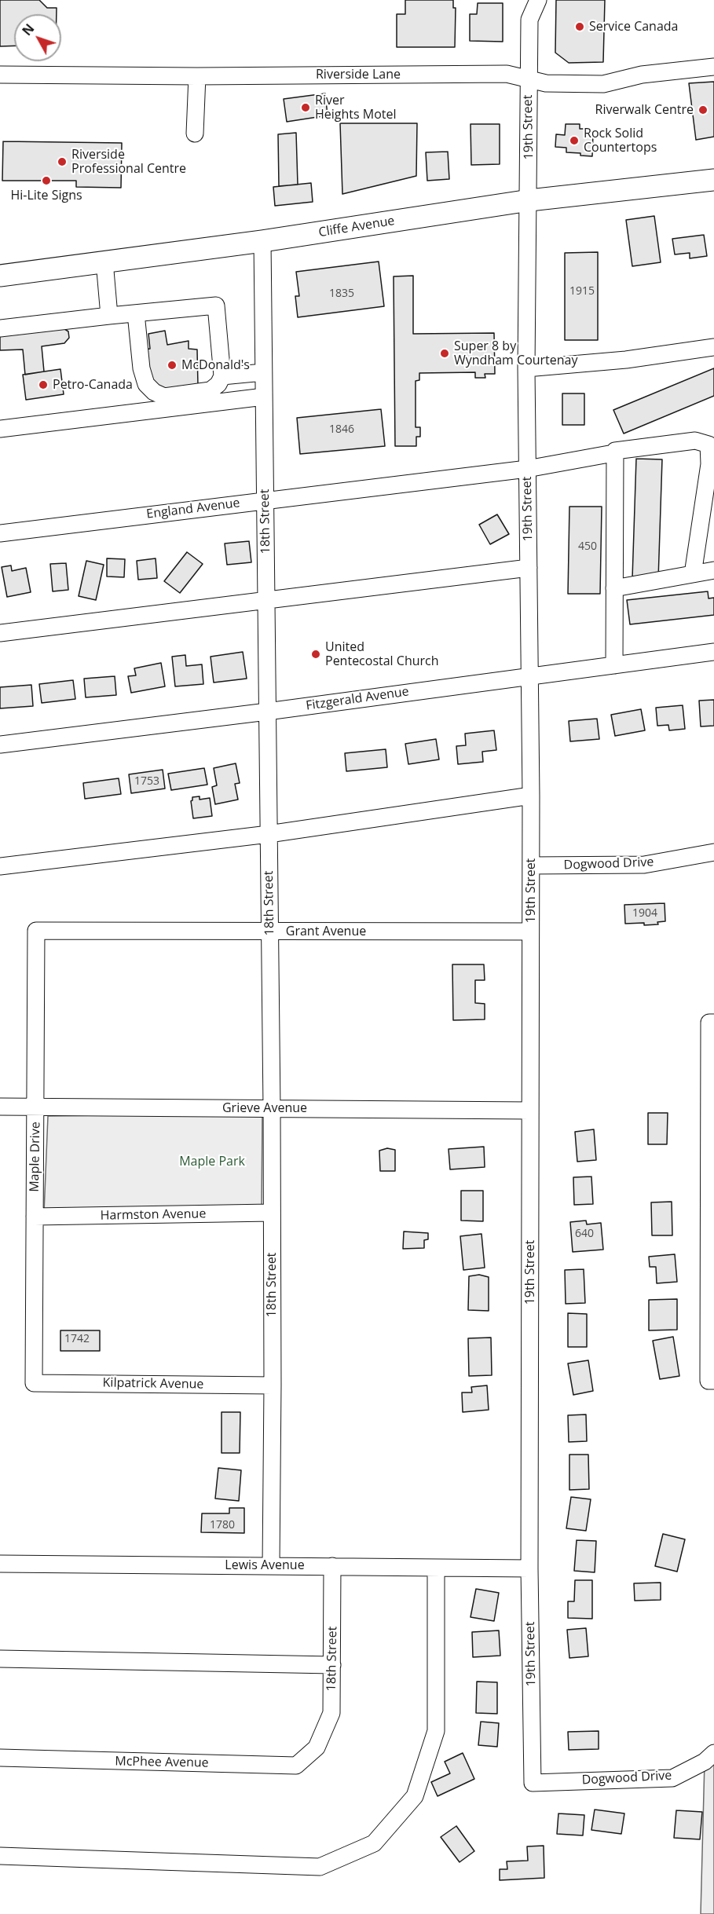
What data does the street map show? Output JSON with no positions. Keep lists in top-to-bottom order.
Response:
{
  "streets": {
    "main road": ["Cliffe Avenue"],
    "street": [
      "Riverside Lane",
      "19th Street",
      "England Avenue",
      "18th Street",
      "Fitzgerald Avenue",
      "Dogwood Drive",
      "Grant Avenue",
      "Grieve Avenue",
      "Maple Drive",
      "Harmston Avenue",
      "Kilpatrick Avenue",
      "Lewis Avenue",
      "McPhee Avenue"
    ]
  },
  "crossings": [
    ["Riverside Lane", "19th Street"],
    ["19th Street", "Cliffe Avenue"],
    ["19th Street", "England Avenue"],
    ["19th Street", "Fitzgerald Avenue"],
    ["19th Street", "Dogwood Drive"],
    ["19th Street", "Grant Avenue"],
    ["19th Street", "Grieve Avenue"],
    ["19th Street", "Lewis Avenue"],
    ["Cliffe Avenue", "18th Street"],
    ["England Avenue", "18th Street"],
    ["18th Street", "Fitzgerald Avenue"],
    ["18th Street", "Grant Avenue"],
    ["18th Street", "Grieve Avenue"],
    ["18th Street", "Harmston Avenue"],
    ["18th Street", "Kilpatrick Avenue"],
    ["18th Street", "Lewis Avenue"],
    ["18th Street", "McPhee Avenue"],
    ["Grant Avenue", "Maple Drive"],
    ["Grieve Avenue", "Maple Drive"],
    ["Maple Drive", "Harmston Avenue"],
    ["Maple Drive", "Kilpatrick Avenue"]
  ],
  "parks": ["Maple Park"],
  "places": [
    "Service Canada",
    "River Heights Motel",
    "Riverwalk Centre",
    "Rock Solid Countertops",
    "Riverside Professional Centre",
    "Hi-Lite Signs",
    "Super 8 by Wyndham Courtenay",
    "McDonald's",
    "Petro-Canada",
    "United Pentecostal Church"
  ],
  "house_numbers": [
    "1915",
    "1835",
    "1846",
    "450",
    "1753",
    "1904",
    "640",
    "1742",
    "1780"
  ],
  "north": "top left"
}
